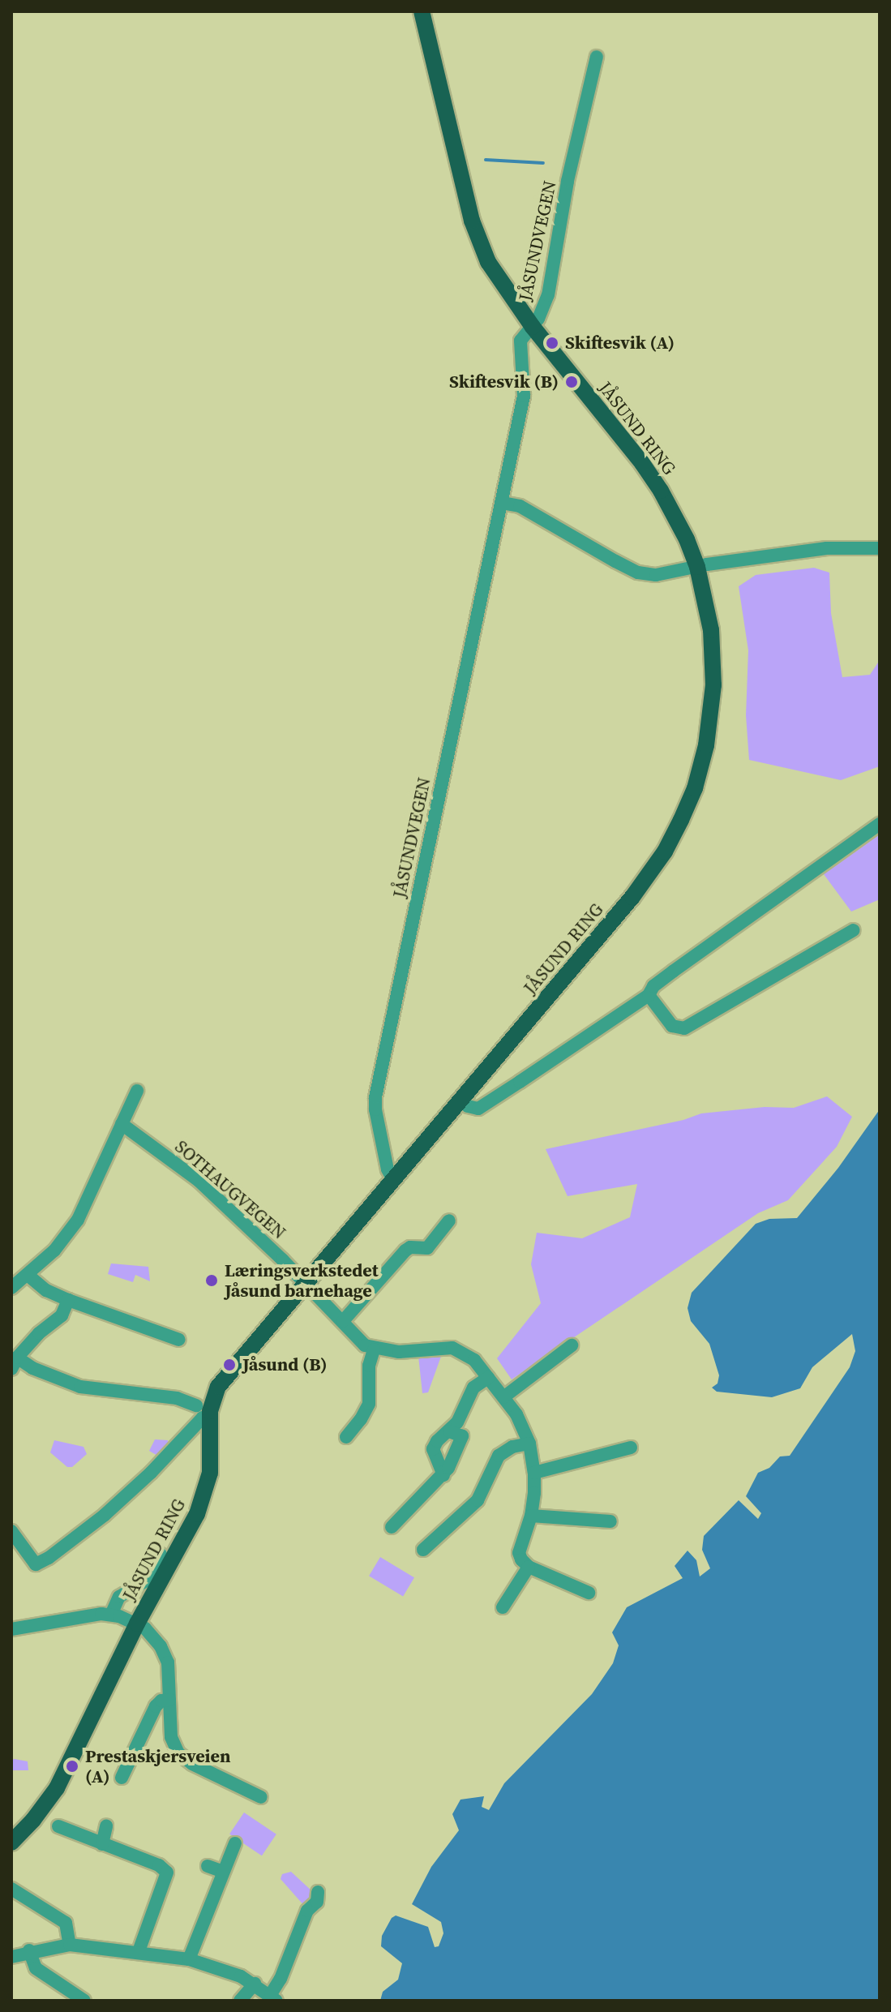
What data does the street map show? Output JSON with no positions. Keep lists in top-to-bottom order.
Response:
{
  "streets": {
    "main road": ["JÅSUND RING"],
    "street": ["JÅSUNDVEGEN", "SOTHAUGVEGEN"]
  },
  "crossings": [
    ["JÅSUNDVEGEN", "JÅSUND RING"],
    ["JÅSUND RING", "SOTHAUGVEGEN"]
  ],
  "places": [
    "Skiftesvik (A)",
    "Skiftesvik (B)",
    "Læringsverkstedet Jåsund barnehage",
    "Jåsund (B)",
    "Prestaskjersveien (A)"
  ]
}
